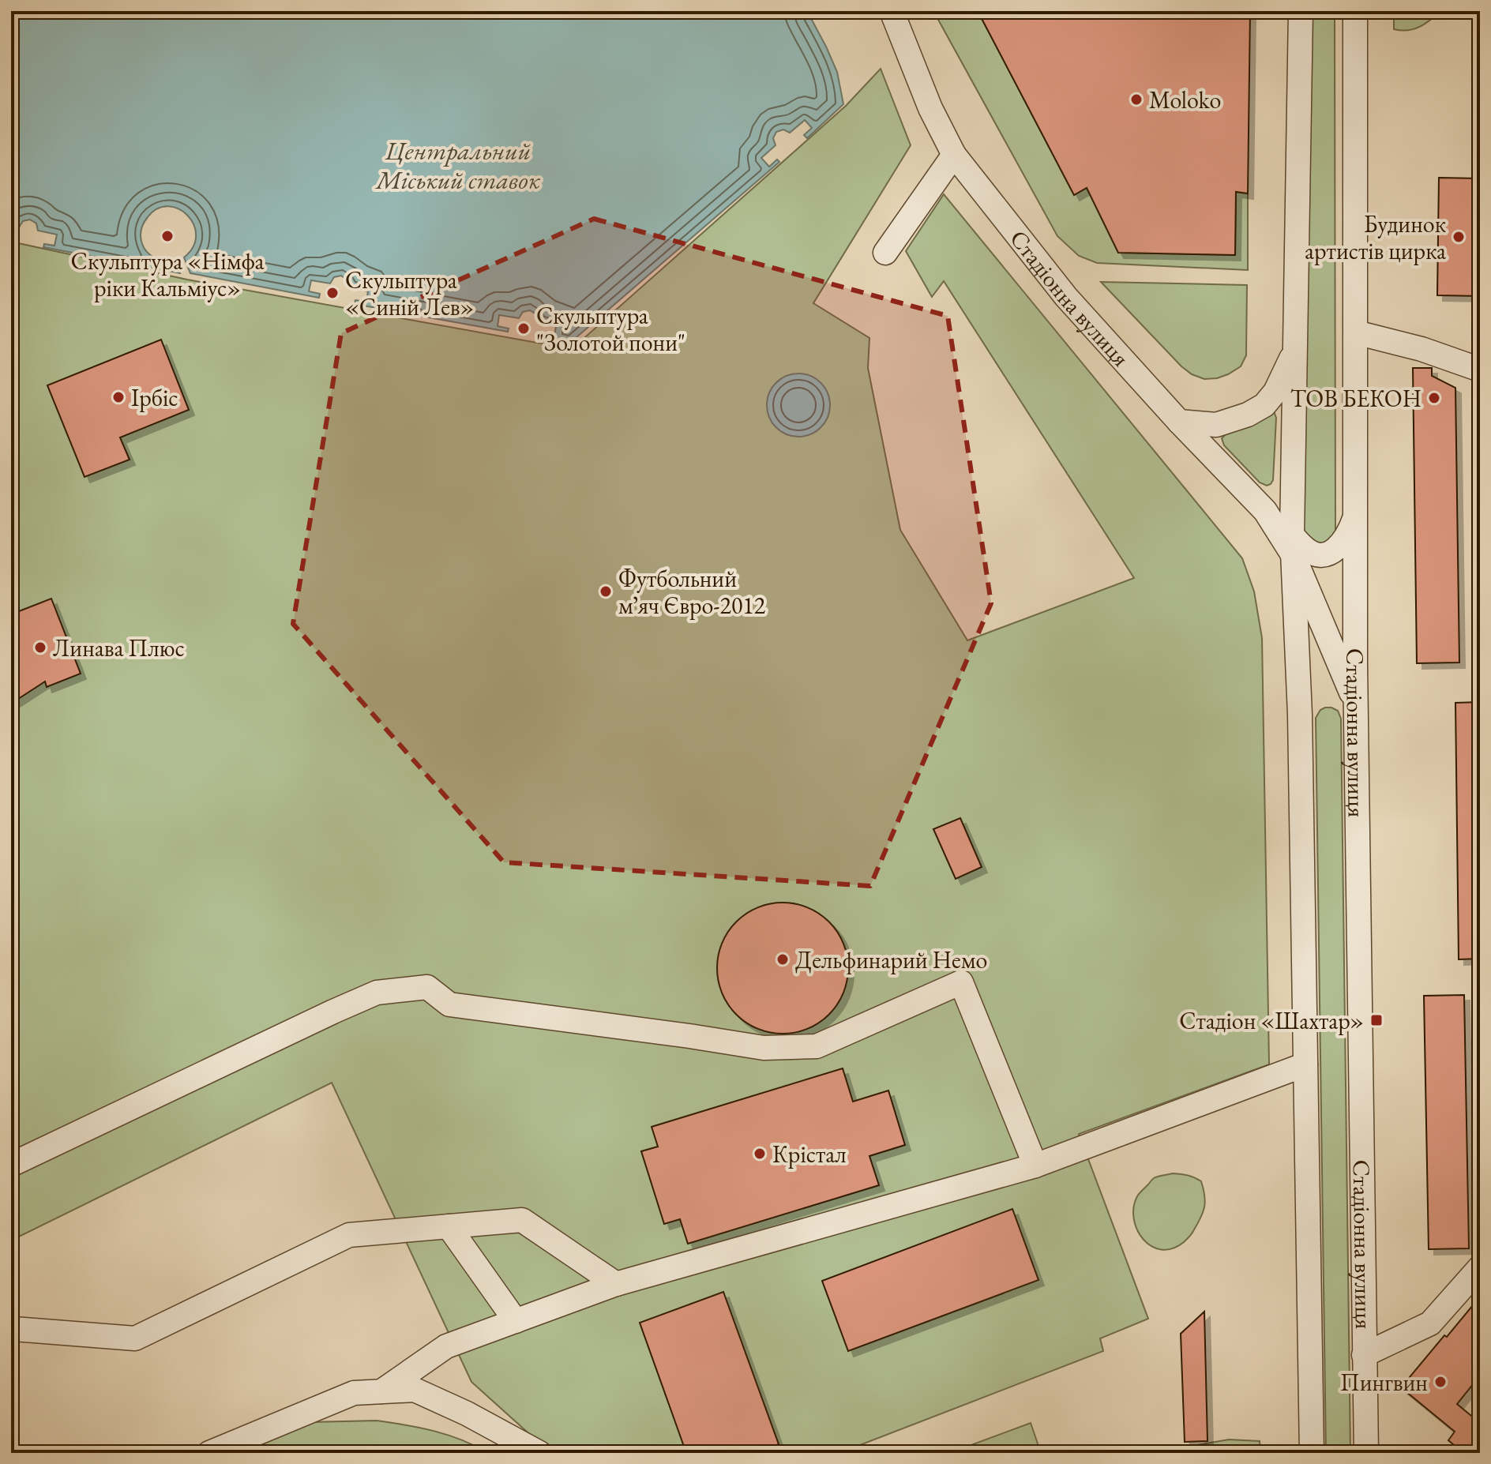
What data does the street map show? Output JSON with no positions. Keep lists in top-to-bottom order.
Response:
{
  "streets": {
    "street": ["Стадіонна вулиця"]
  },
  "water": ["Центральний Міський ставок"],
  "places": {
    "other": [
      "Moloko",
      "Скульптура «Німфа ріки Кальміус»",
      "Будинок артистів цирка",
      "Скульптура «Синій Лев»",
      "Скульптура \"Золотой пони\"",
      "Ірбіс",
      "ТОВ БЕКОН",
      "Футбольний мʼяч Євро-2012",
      "Линава Плюс",
      "Дельфинарий Немо",
      "Крістал",
      "Пингвин"
    ],
    "transit": ["Стадіон «Шахтар»"]
  }
}
